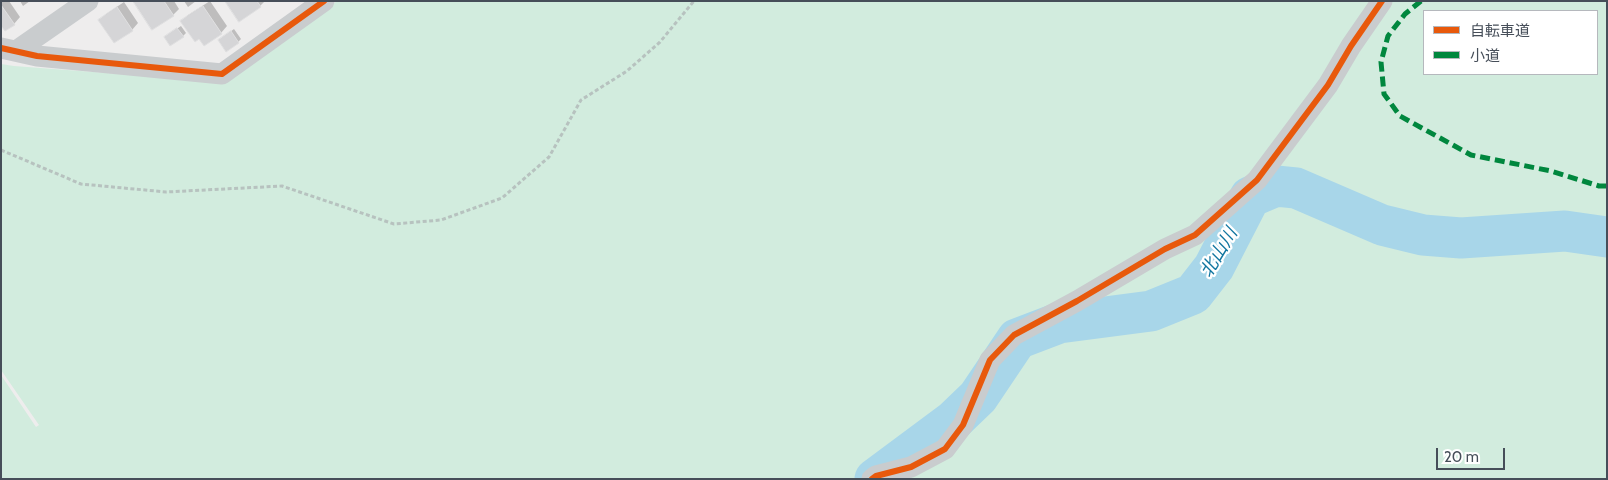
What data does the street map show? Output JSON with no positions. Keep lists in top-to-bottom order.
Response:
{
  "water": ["北山川"],
  "legend": ["自転車道", "小道"],
  "scale_bar": "20 m"
}
